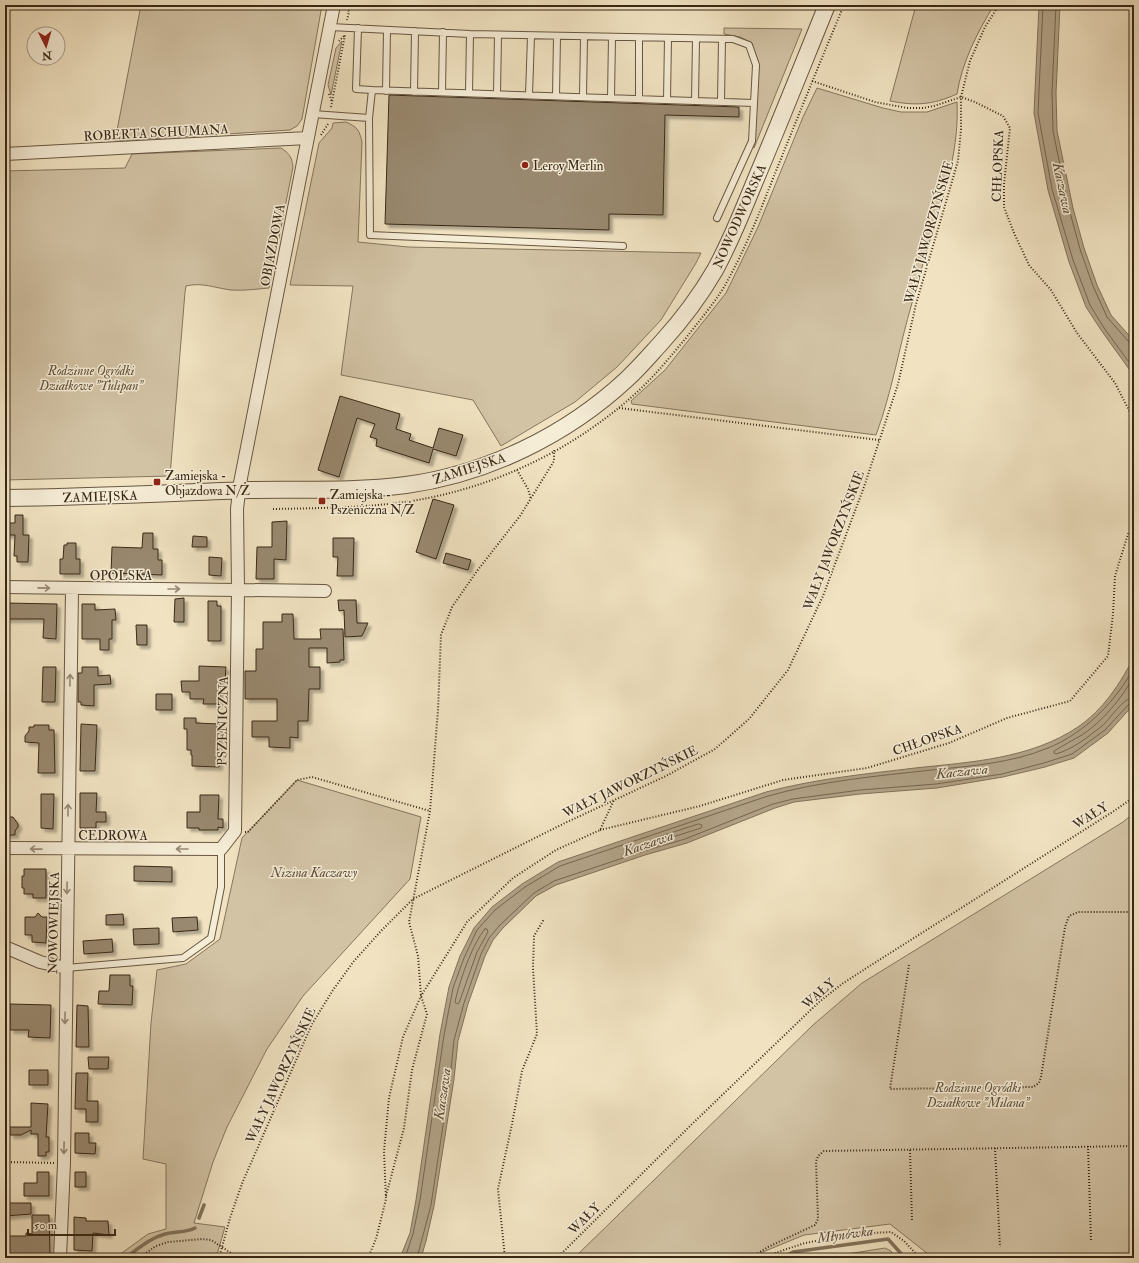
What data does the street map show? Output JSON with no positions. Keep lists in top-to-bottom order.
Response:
{
  "streets": {
    "street": [
      "ROBERTA SCHUMANA",
      "NOWODWORSKA",
      "OBJAZDOWA",
      "ZAMIEJSKA",
      "OPOLSKA",
      "PSZENICZNA",
      "CEDROWA",
      "NOWOWIEJSKA"
    ],
    "path": ["CHŁOPSKA", "WAŁY JAWORZYŃSKIE", "WAŁY"]
  },
  "crossings": [
    ["ROBERTA SCHUMANA", "OBJAZDOWA"],
    ["CHŁOPSKA", "WAŁY JAWORZYŃSKIE"],
    ["NOWODWORSKA", "ZAMIEJSKA"],
    ["OBJAZDOWA", "ZAMIEJSKA"],
    ["OBJAZDOWA", "PSZENICZNA"],
    ["ZAMIEJSKA", "PSZENICZNA"],
    ["OPOLSKA", "PSZENICZNA"],
    ["OPOLSKA", "NOWOWIEJSKA"],
    ["CEDROWA", "NOWOWIEJSKA"]
  ],
  "one_way": ["OPOLSKA", "CEDROWA"],
  "water": ["Kaczawa", "Młynówka"],
  "parks": ["Rodzinne Ogródki Działkowe \"Tulipan\"", "Nizina Kaczawy", "Rodzinne Ogródki Działkowe \"Milana\""],
  "places": {
    "other": ["Leroy Merlin"],
    "transit": ["Zamiejska - Objazdowa N/Ż", "Zamiejska - Pszeniczna N/Ż"]
  },
  "scale_bar": "50 m",
  "north": "bottom"
}
